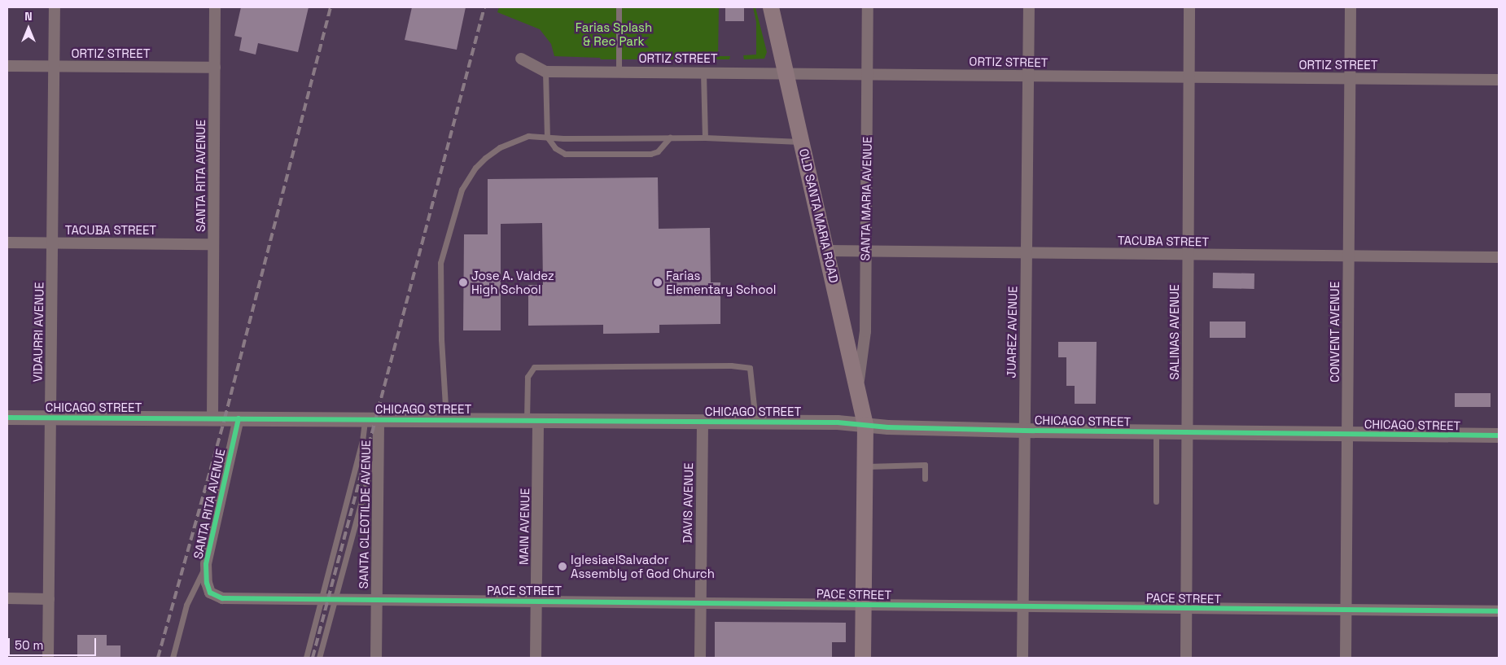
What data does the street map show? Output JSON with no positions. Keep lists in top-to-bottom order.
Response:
{
  "streets": {
    "main road": ["OLD SANTA MARIA ROAD"],
    "street": [
      "ORTIZ STREET",
      "SANTA RITA AVENUE",
      "SANTA MARIA AVENUE",
      "TACUBA STREET",
      "VIDAURRI AVENUE",
      "JUAREZ AVENUE",
      "SALINAS AVENUE",
      "CONVENT AVENUE",
      "CHICAGO STREET",
      "DAVIS AVENUE",
      "SANTA CLEOTILDE AVENUE",
      "MAIN AVENUE",
      "PACE STREET"
    ]
  },
  "crossings": [
    ["ORTIZ STREET", "SANTA RITA AVENUE"],
    ["ORTIZ STREET", "SANTA MARIA AVENUE"],
    ["ORTIZ STREET", "OLD SANTA MARIA ROAD"],
    ["ORTIZ STREET", "VIDAURRI AVENUE"],
    ["ORTIZ STREET", "JUAREZ AVENUE"],
    ["ORTIZ STREET", "SALINAS AVENUE"],
    ["ORTIZ STREET", "CONVENT AVENUE"],
    ["SANTA RITA AVENUE", "TACUBA STREET"],
    ["SANTA RITA AVENUE", "CHICAGO STREET"],
    ["SANTA RITA AVENUE", "PACE STREET"],
    ["SANTA MARIA AVENUE", "OLD SANTA MARIA ROAD"],
    ["SANTA MARIA AVENUE", "TACUBA STREET"],
    ["OLD SANTA MARIA ROAD", "TACUBA STREET"],
    ["OLD SANTA MARIA ROAD", "CHICAGO STREET"],
    ["TACUBA STREET", "VIDAURRI AVENUE"],
    ["TACUBA STREET", "JUAREZ AVENUE"],
    ["TACUBA STREET", "SALINAS AVENUE"],
    ["TACUBA STREET", "CONVENT AVENUE"],
    ["VIDAURRI AVENUE", "CHICAGO STREET"],
    ["JUAREZ AVENUE", "CHICAGO STREET"],
    ["JUAREZ AVENUE", "PACE STREET"],
    ["SALINAS AVENUE", "CHICAGO STREET"],
    ["SALINAS AVENUE", "PACE STREET"],
    ["CONVENT AVENUE", "CHICAGO STREET"],
    ["CONVENT AVENUE", "PACE STREET"],
    ["CHICAGO STREET", "DAVIS AVENUE"],
    ["CHICAGO STREET", "SANTA CLEOTILDE AVENUE"],
    ["CHICAGO STREET", "MAIN AVENUE"],
    ["DAVIS AVENUE", "PACE STREET"],
    ["SANTA CLEOTILDE AVENUE", "PACE STREET"],
    ["MAIN AVENUE", "PACE STREET"]
  ],
  "parks": ["Farias Splash & Rec Park"],
  "places": ["Jose A. Valdez High School", "Farias Elementary School", "IglesiaelSalvador Assembly of God Church"],
  "scale_bar": "50 m",
  "north": "top"
}
